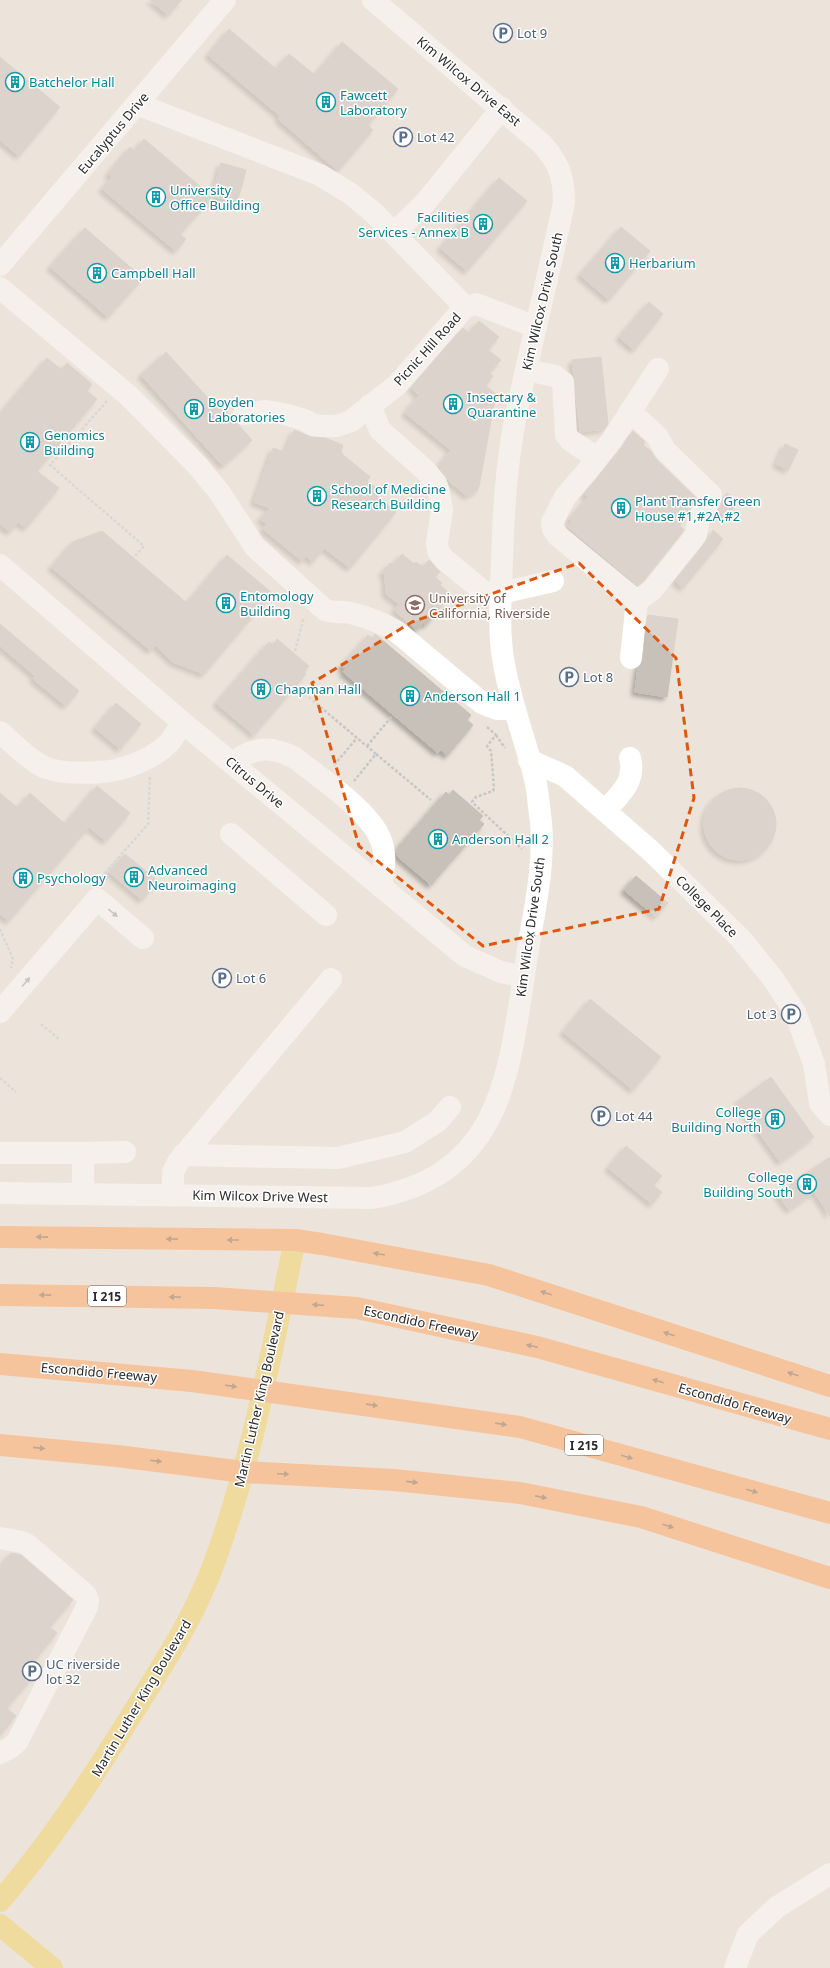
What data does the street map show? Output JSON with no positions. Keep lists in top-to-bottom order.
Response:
{
  "streets": {
    "highway": ["I 215", "Escondido Freeway"],
    "main road": ["Martin Luther King Boulevard"],
    "street": [
      "Kim Wilcox Drive East",
      "Eucalyptus Drive",
      "Kim Wilcox Drive South",
      "Picnic Hill Road",
      "Citrus Drive",
      "College Place",
      "Kim Wilcox Drive West"
    ]
  },
  "crossings": [
    ["Kim Wilcox Drive East", "Kim Wilcox Drive South"],
    ["Kim Wilcox Drive South", "Citrus Drive"],
    ["Kim Wilcox Drive South", "College Place"],
    ["Kim Wilcox Drive South", "Kim Wilcox Drive West"]
  ],
  "places": {
    "parking": [
      "Lot 9",
      "Lot 42",
      "Lot 8",
      "Lot 6",
      "Lot 3",
      "Lot 44",
      "UC riverside lot 32"
    ],
    "building": [
      "Batchelor Hall",
      "Fawcett Laboratory",
      "University Office Building",
      "Facilities Services - Annex B",
      "Herbarium",
      "Campbell Hall",
      "Insectary & Quarantine",
      "Boyden Laboratories",
      "Genomics Building",
      "School of Medicine Research Building",
      "Plant Transfer Green House #1,#2A,#2",
      "Entomology Building",
      "Chapman Hall",
      "Anderson Hall 1",
      "Anderson Hall 2",
      "Advanced Neuroimaging",
      "Psychology",
      "College Building North",
      "College Building South"
    ],
    "school or university": ["University of California, Riverside"]
  }
}
